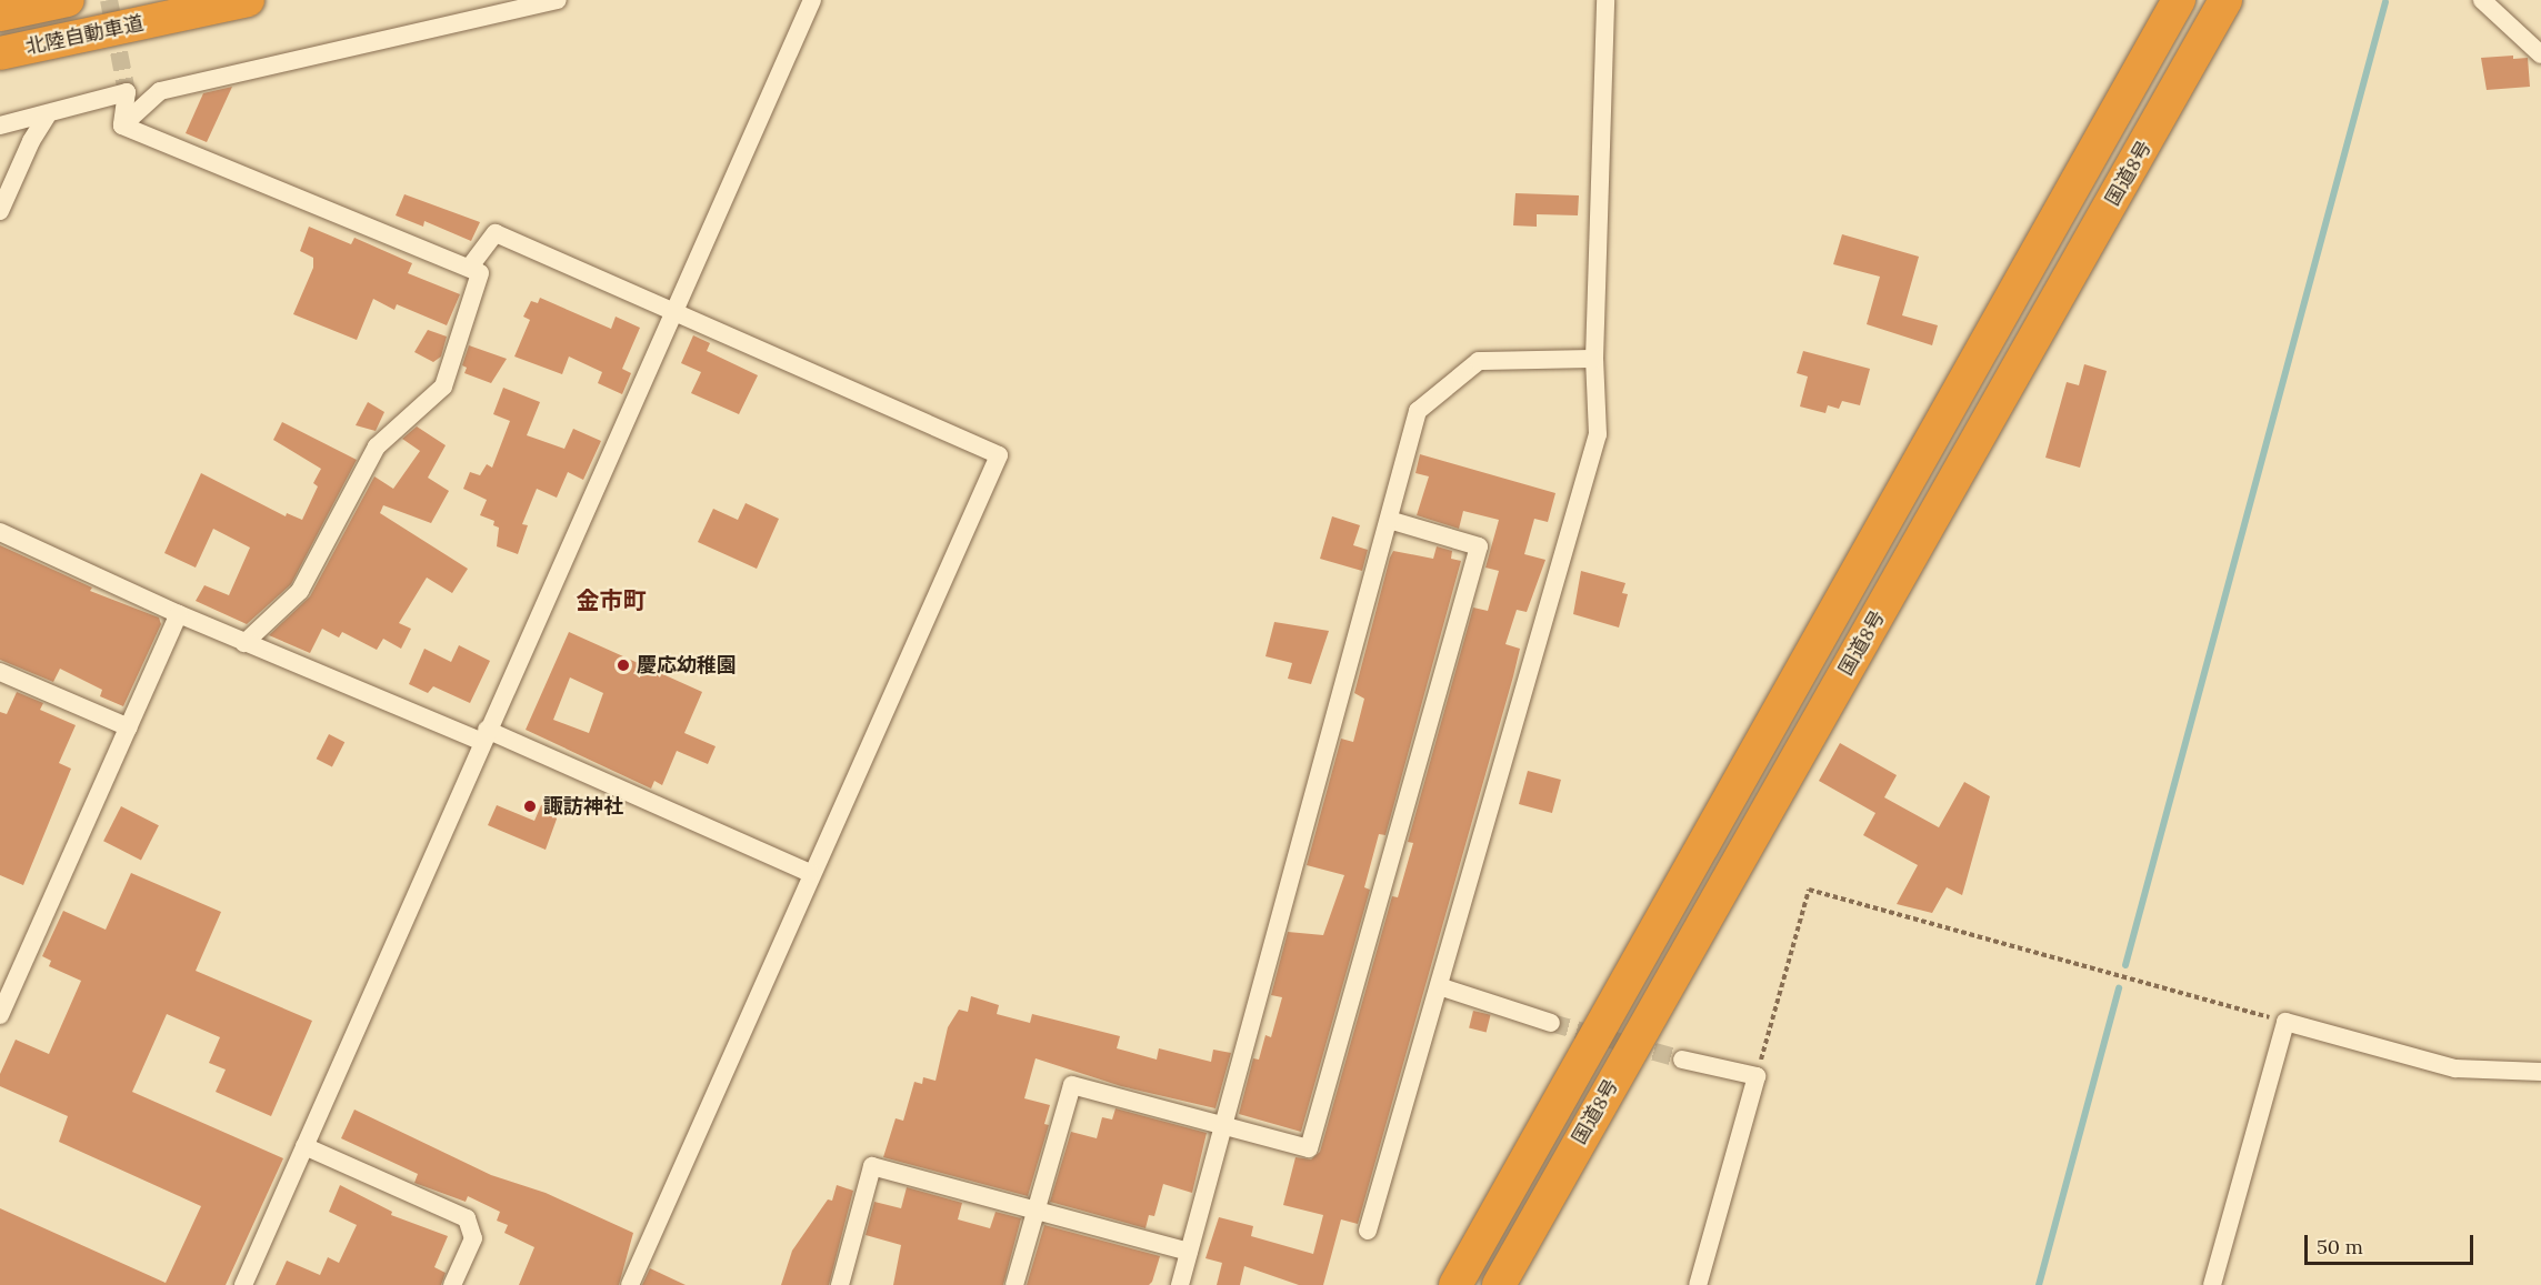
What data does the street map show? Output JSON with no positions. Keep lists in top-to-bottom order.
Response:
{
  "streets": {
    "highway": ["北陸自動車道", "国道8号"]
  },
  "districts": ["金市町"],
  "places": ["慶応幼稚園", "諏訪神社"],
  "scale_bar": "50 m"
}
